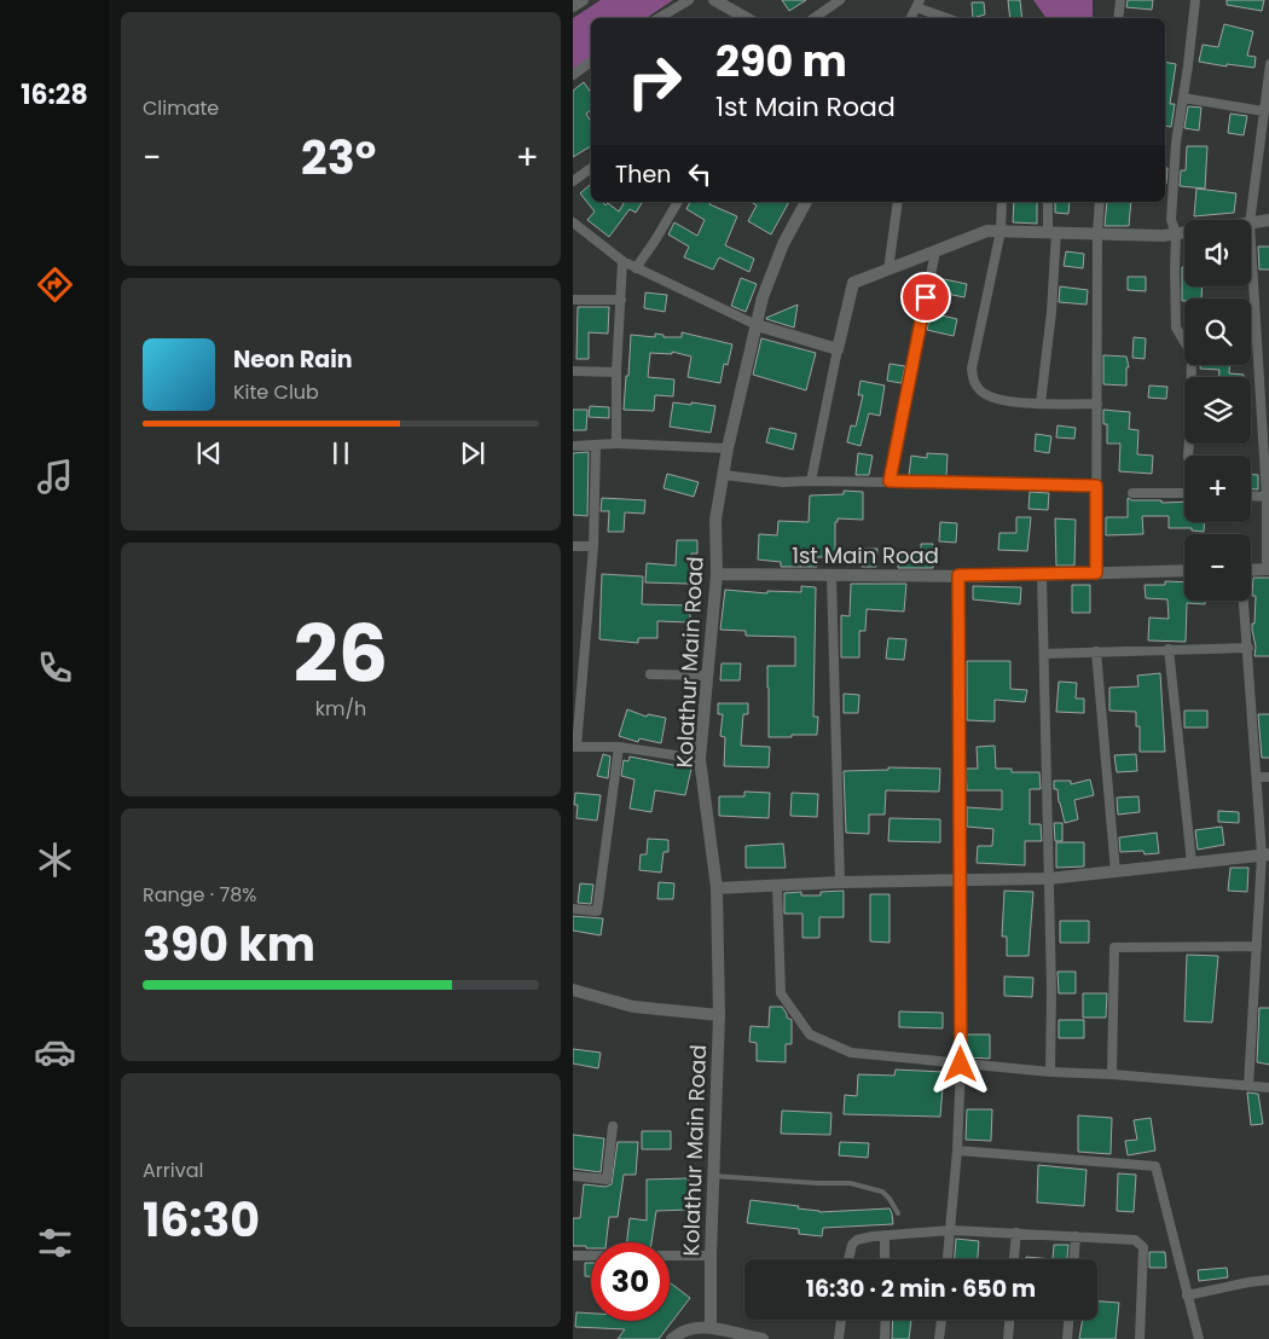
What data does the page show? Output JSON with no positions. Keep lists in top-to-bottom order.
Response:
{
  "streets": {
    "street": ["1st Main Road", "Kolathur Main Road"]
  },
  "crossings": [
    ["1st Main Road", "Kolathur Main Road"]
  ],
  "page": {
    "tabs": "16:28",
    "tile": [
      "Climate",
      ["26", "km/h"],
      ["Range · 78%", "390 km"],
      ["Arrival", "16:30"]
    ],
    "turn": ["290 m", "1st Main Road"],
    "heat": ["−", "23°", "+"],
    "then": "Then",
    "map_buttons": ["+", "−"],
    "song": ["Neon Rain", "Kite Club"],
    "limit": "30",
    "trip": "16:30 · 2 min · 650 m"
  }
}
